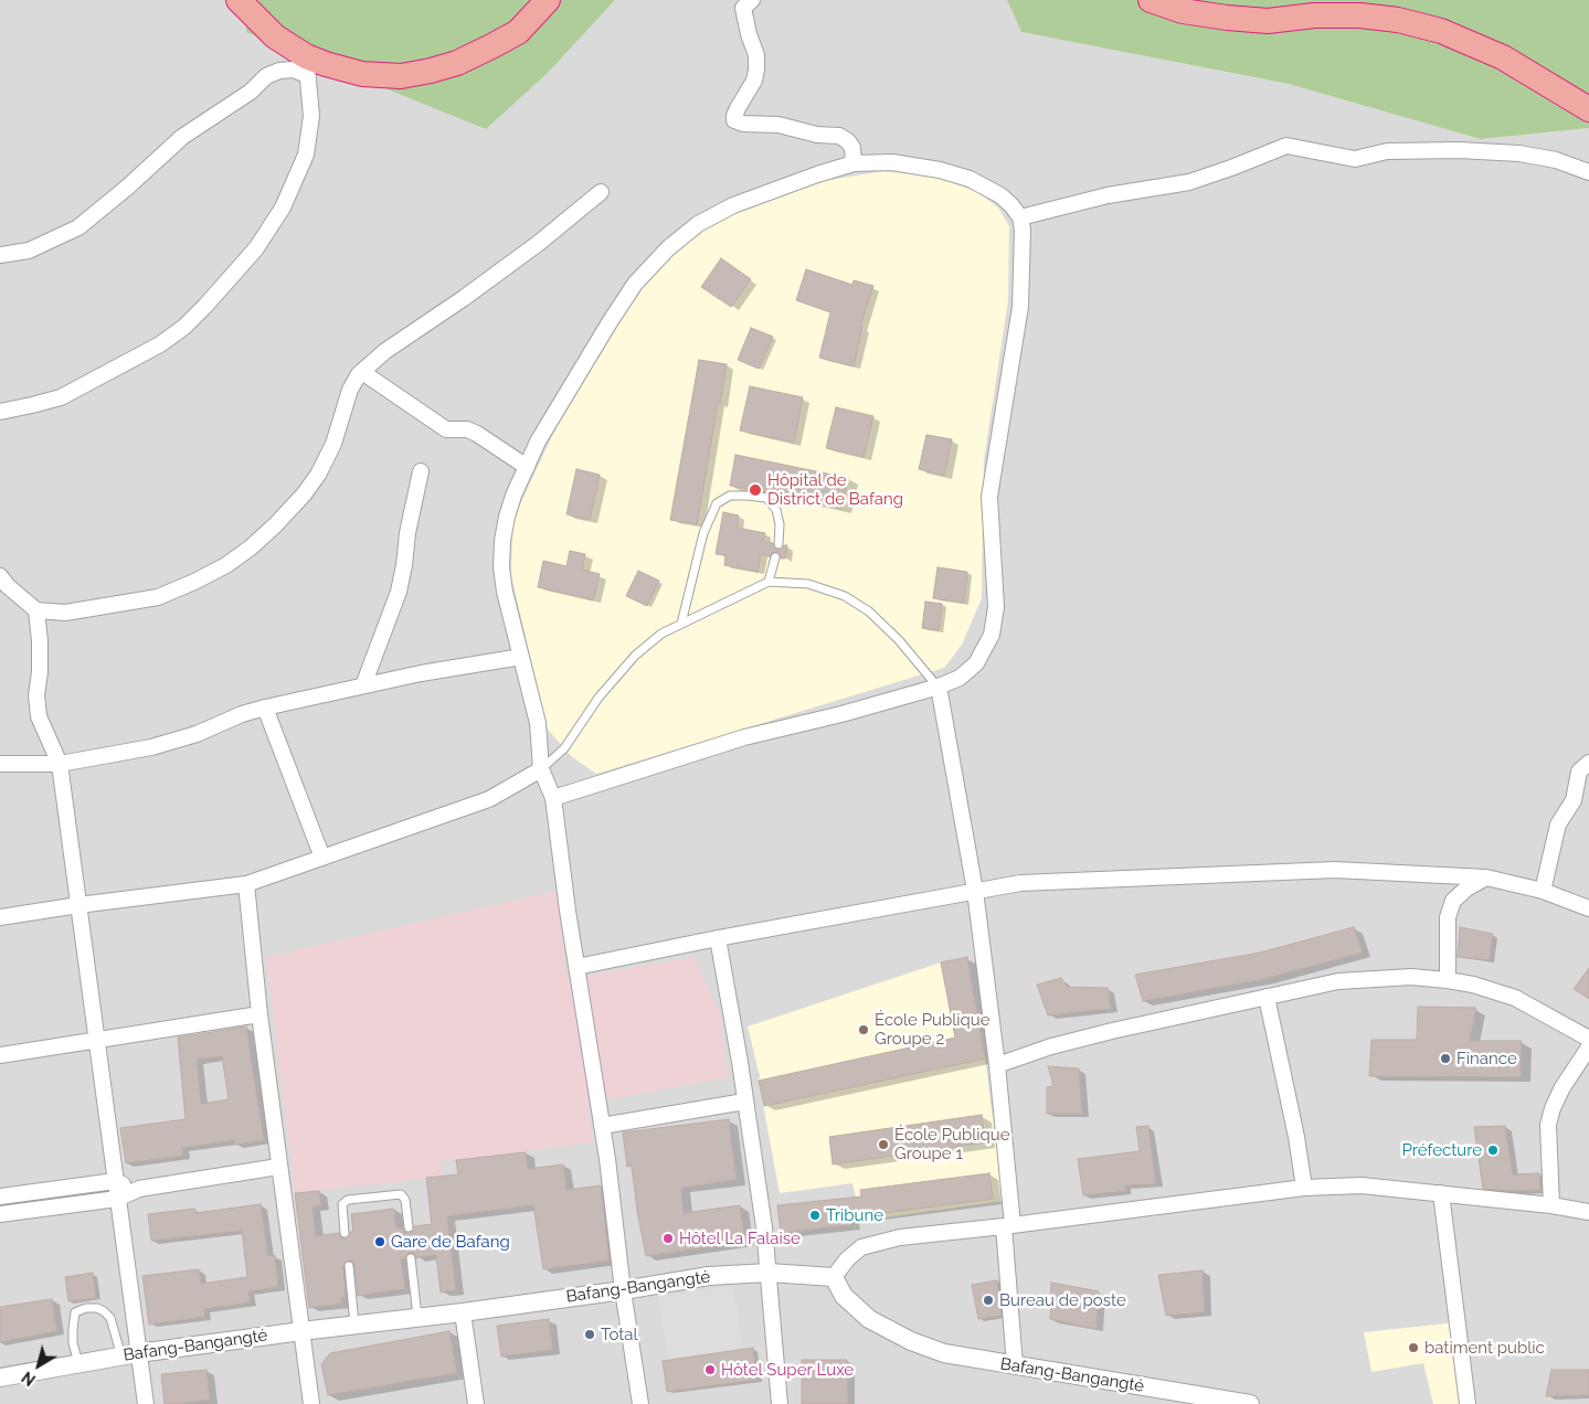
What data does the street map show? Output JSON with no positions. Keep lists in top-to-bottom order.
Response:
{
  "streets": {
    "street": ["Bafang-Bangangté"]
  },
  "places": [
    "Hôpital de District de Bafang",
    "École Publique Groupe 2",
    "Finance",
    "École Publique Groupe 1",
    "Préfecture",
    "Tribune",
    "Hôtel La Falaise",
    "Gare de Bafang",
    "Bureau de poste",
    "Total",
    "batiment public",
    "Hôtel Super Luxe"
  ],
  "north": "bottom left"
}
